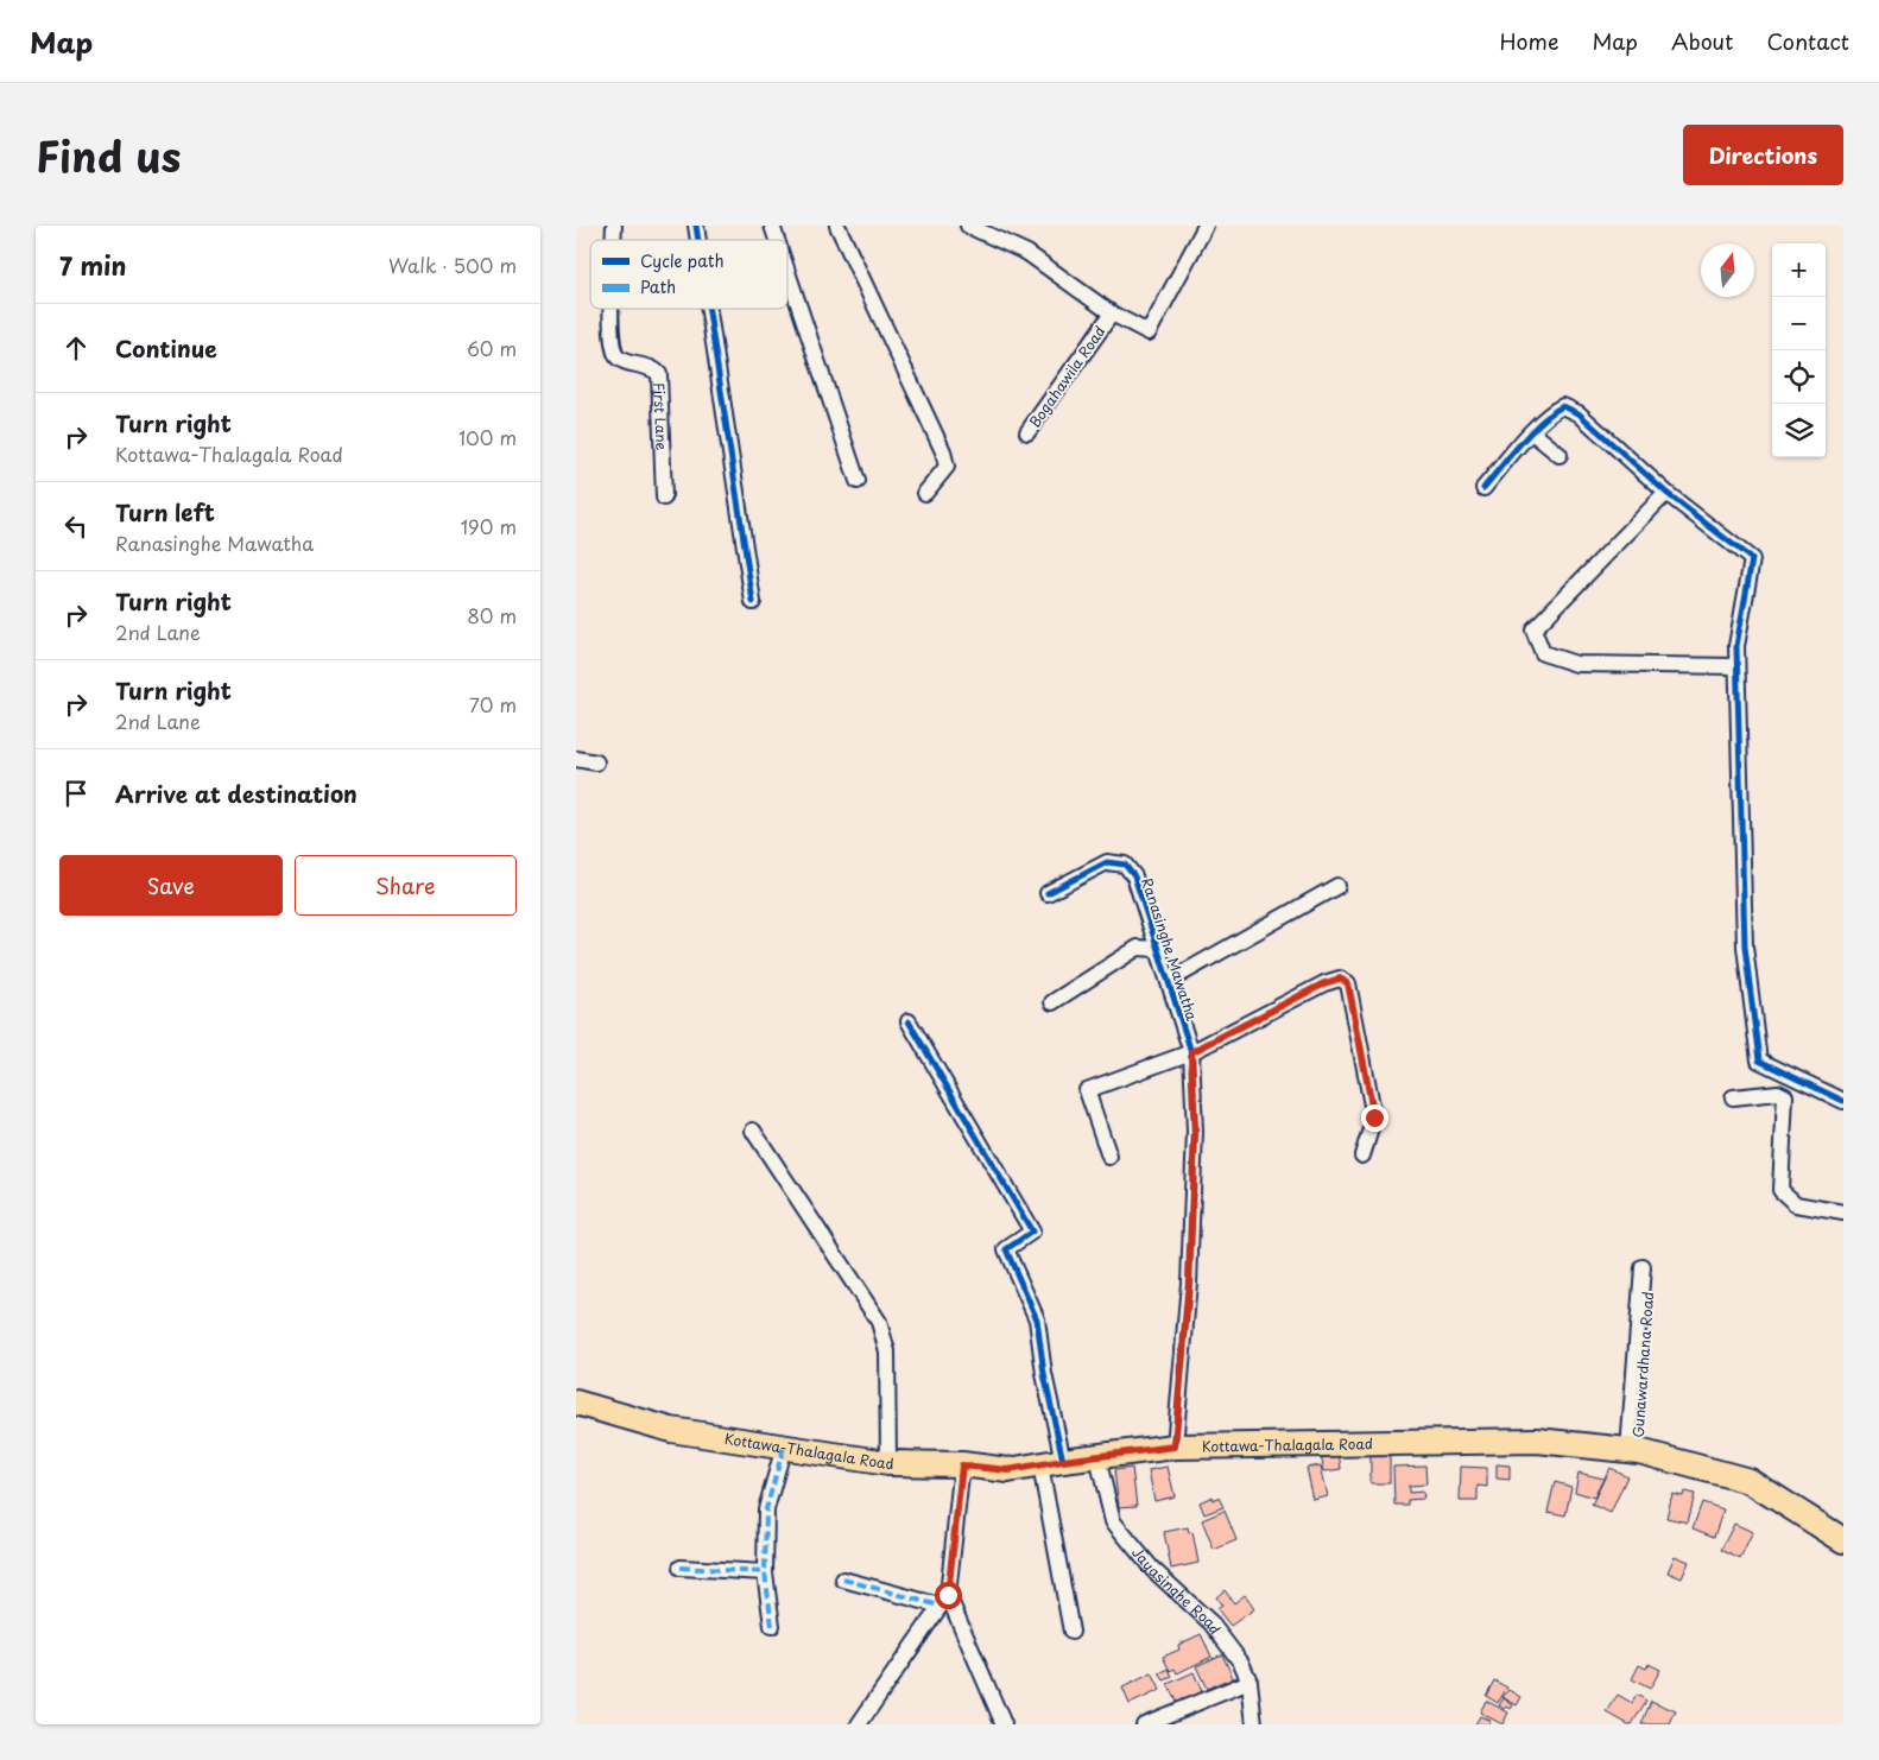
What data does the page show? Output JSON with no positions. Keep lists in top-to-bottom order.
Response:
{
  "streets": {
    "main road": ["Kottawa-Thalagala Road"],
    "street": [
      "Bogahawila Road",
      "First Lane",
      "Ranasinghe Mawatha",
      "Jayasinghe Road"
    ]
  },
  "crossings": [
    ["Ranasinghe Mawatha", "Kottawa-Thalagala Road"],
    ["Kottawa-Thalagala Road", "Jayasinghe Road"]
  ],
  "legend": ["Cycle path", "Path"],
  "north": "top",
  "page": {
    "header": "Map",
    "nav": [
      "Home",
      "Map",
      "About",
      "Contact"
    ],
    "title": "Find us",
    "buttons": [
      "Directions",
      ["Save", "Share"]
    ],
    "heading": ["7 min", "Walk · 500 m"],
    "map_buttons": ["+", "−"],
    "list": [
      ["Continue", "60 m"],
      ["Turn right", "Kottawa-Thalagala Road", "100 m"],
      ["Turn left", "Ranasinghe Mawatha", "190 m"],
      ["Turn right", "2nd Lane", "80 m"],
      ["Turn right", "2nd Lane", "70 m"],
      "Arrive at destination"
    ]
  }
}
